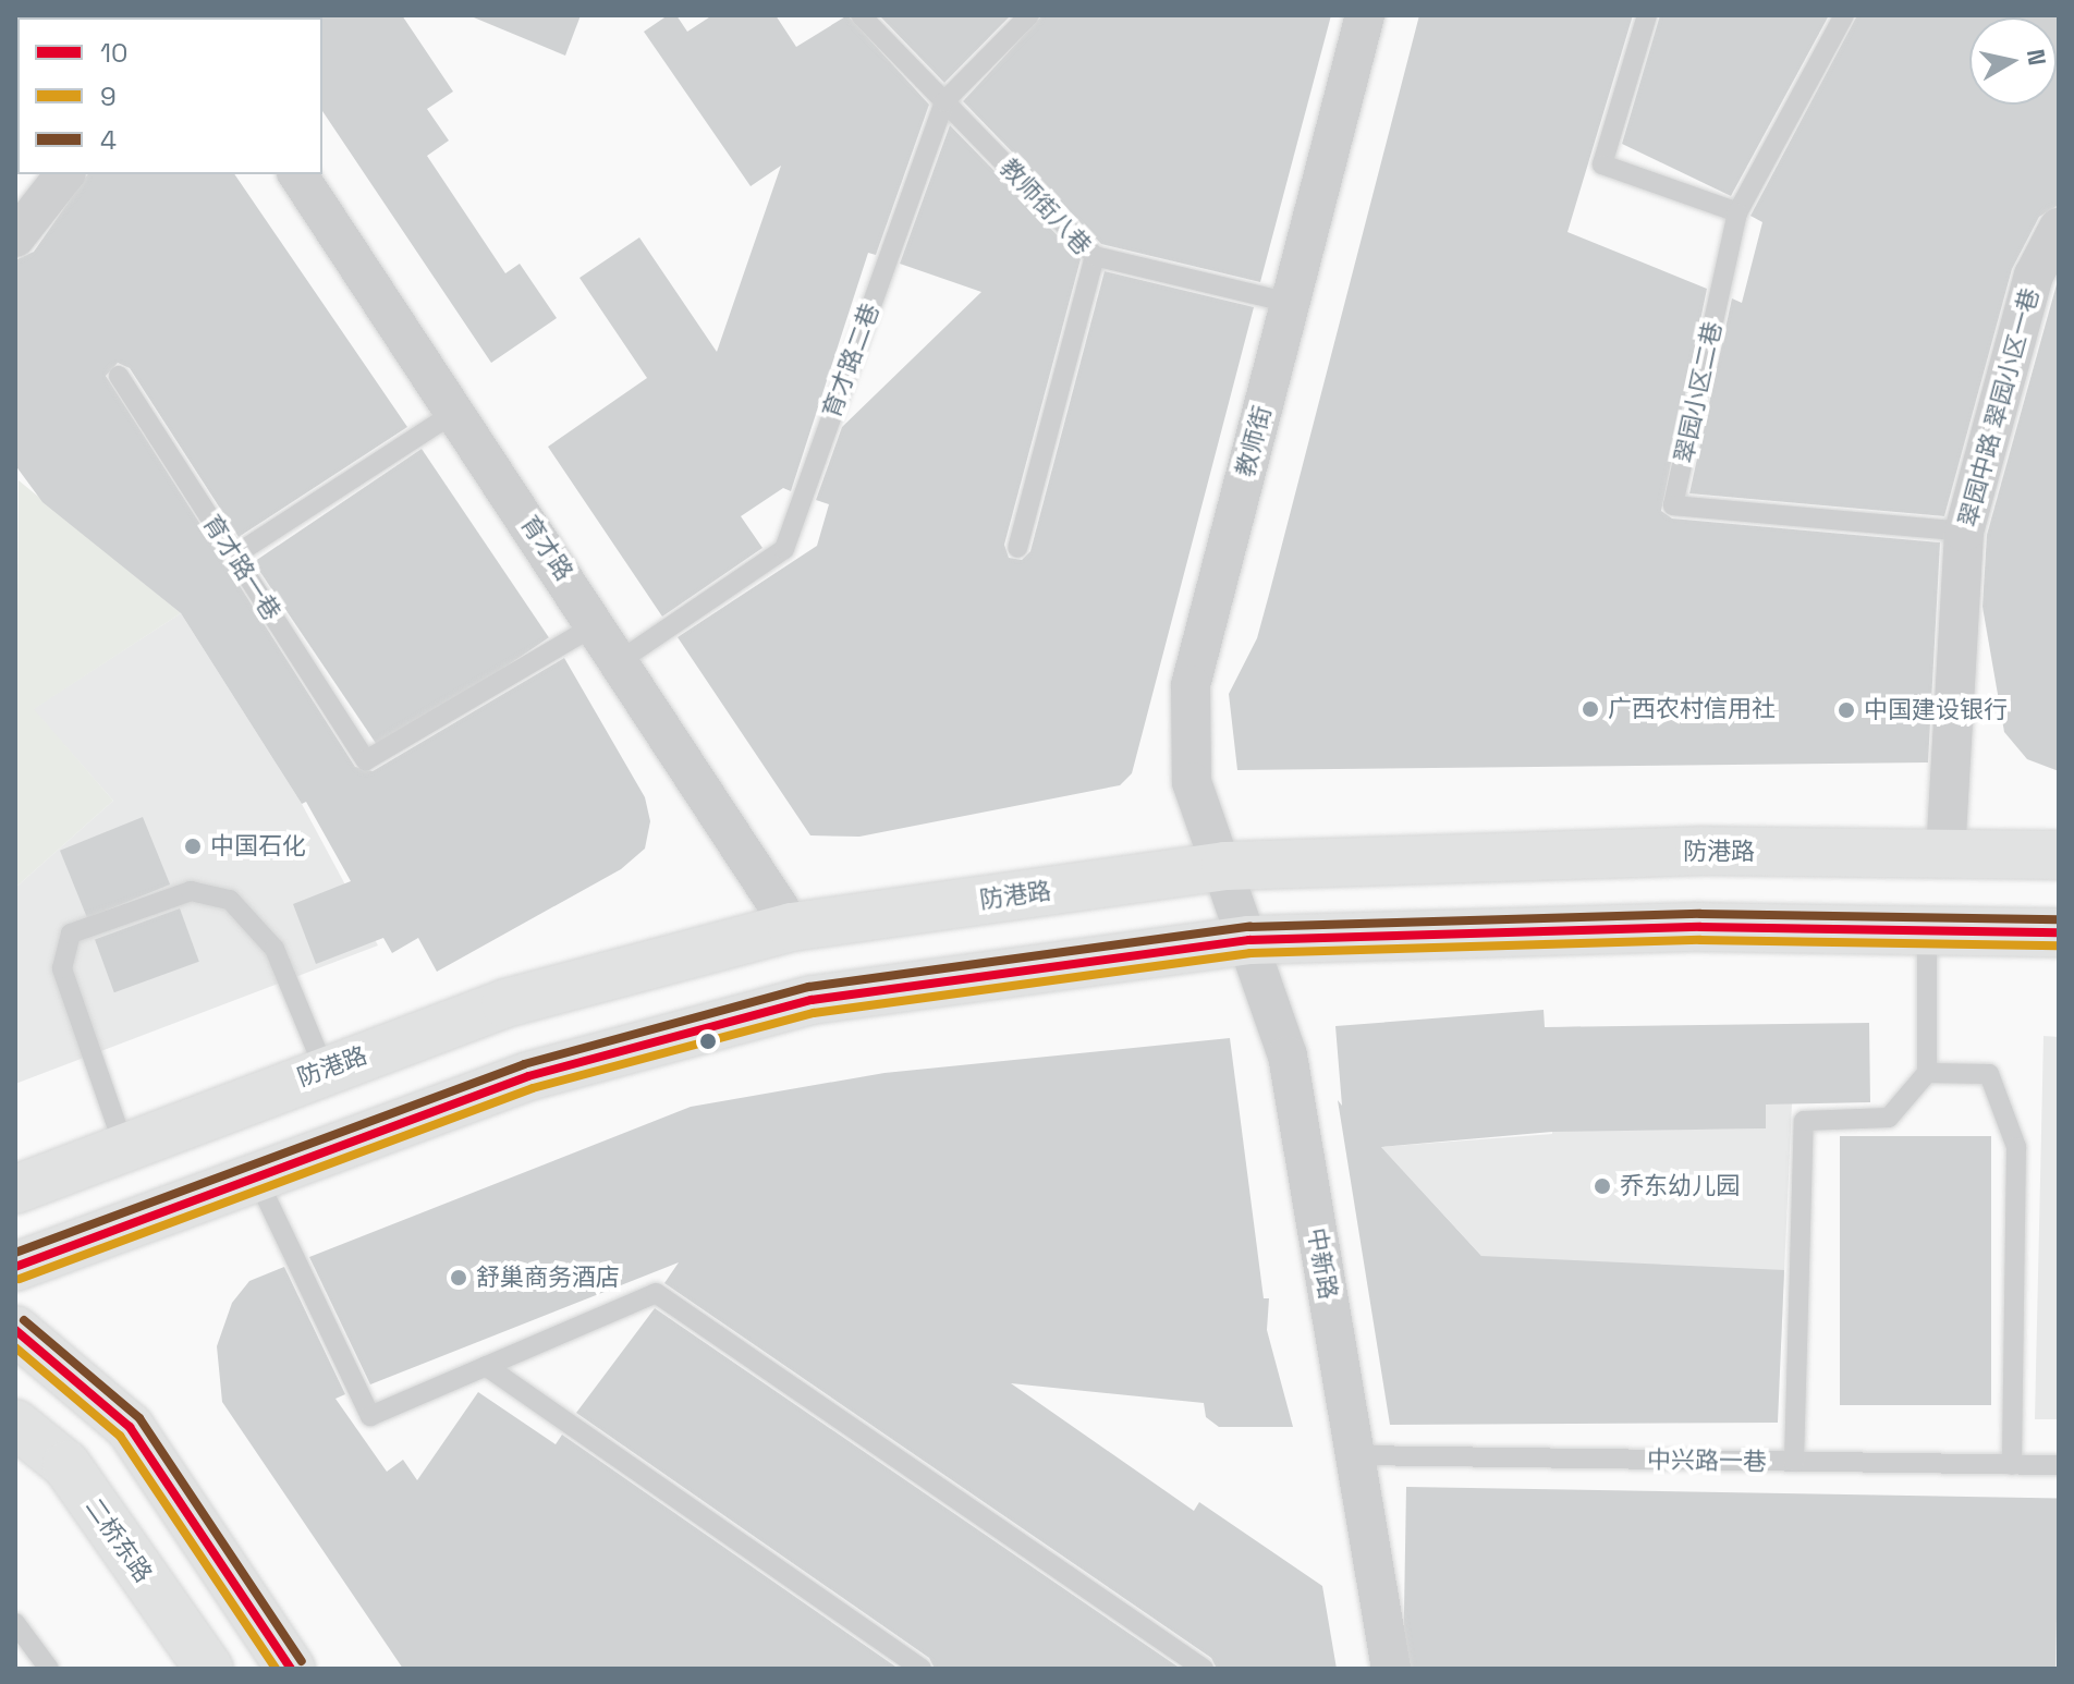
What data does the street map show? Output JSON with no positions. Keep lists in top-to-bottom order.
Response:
{
  "streets": {
    "highway": ["防港路", "二桥东路"],
    "street": [
      "翠园中路 翠园小区一巷",
      "教师街",
      "育才路",
      "中新路"
    ],
    "lane": [
      "教师街八巷",
      "育才路二巷",
      "翠园小区二巷",
      "育才路一巷",
      "中兴路一巷"
    ]
  },
  "crossings": [
    ["教师街八巷", "育才路二巷"],
    ["育才路二巷", "育才路"],
    ["翠园小区二巷", "翠园中路 翠园小区一巷"],
    ["翠园中路 翠园小区一巷", "防港路"],
    ["教师街", "防港路"],
    ["教师街", "中新路"],
    ["育才路", "育才路一巷"],
    ["育才路", "防港路"],
    ["防港路", "中新路"],
    ["中新路", "中兴路一巷"]
  ],
  "places": [
    "广西农村信用社",
    "中国建设银行",
    "中国石化",
    "乔东幼儿园",
    "舒巢商务酒店"
  ],
  "lines": ["transit line 4", "transit line 10", "transit line 9"],
  "legend": ["10", "9", "4"],
  "north": "right"
}
